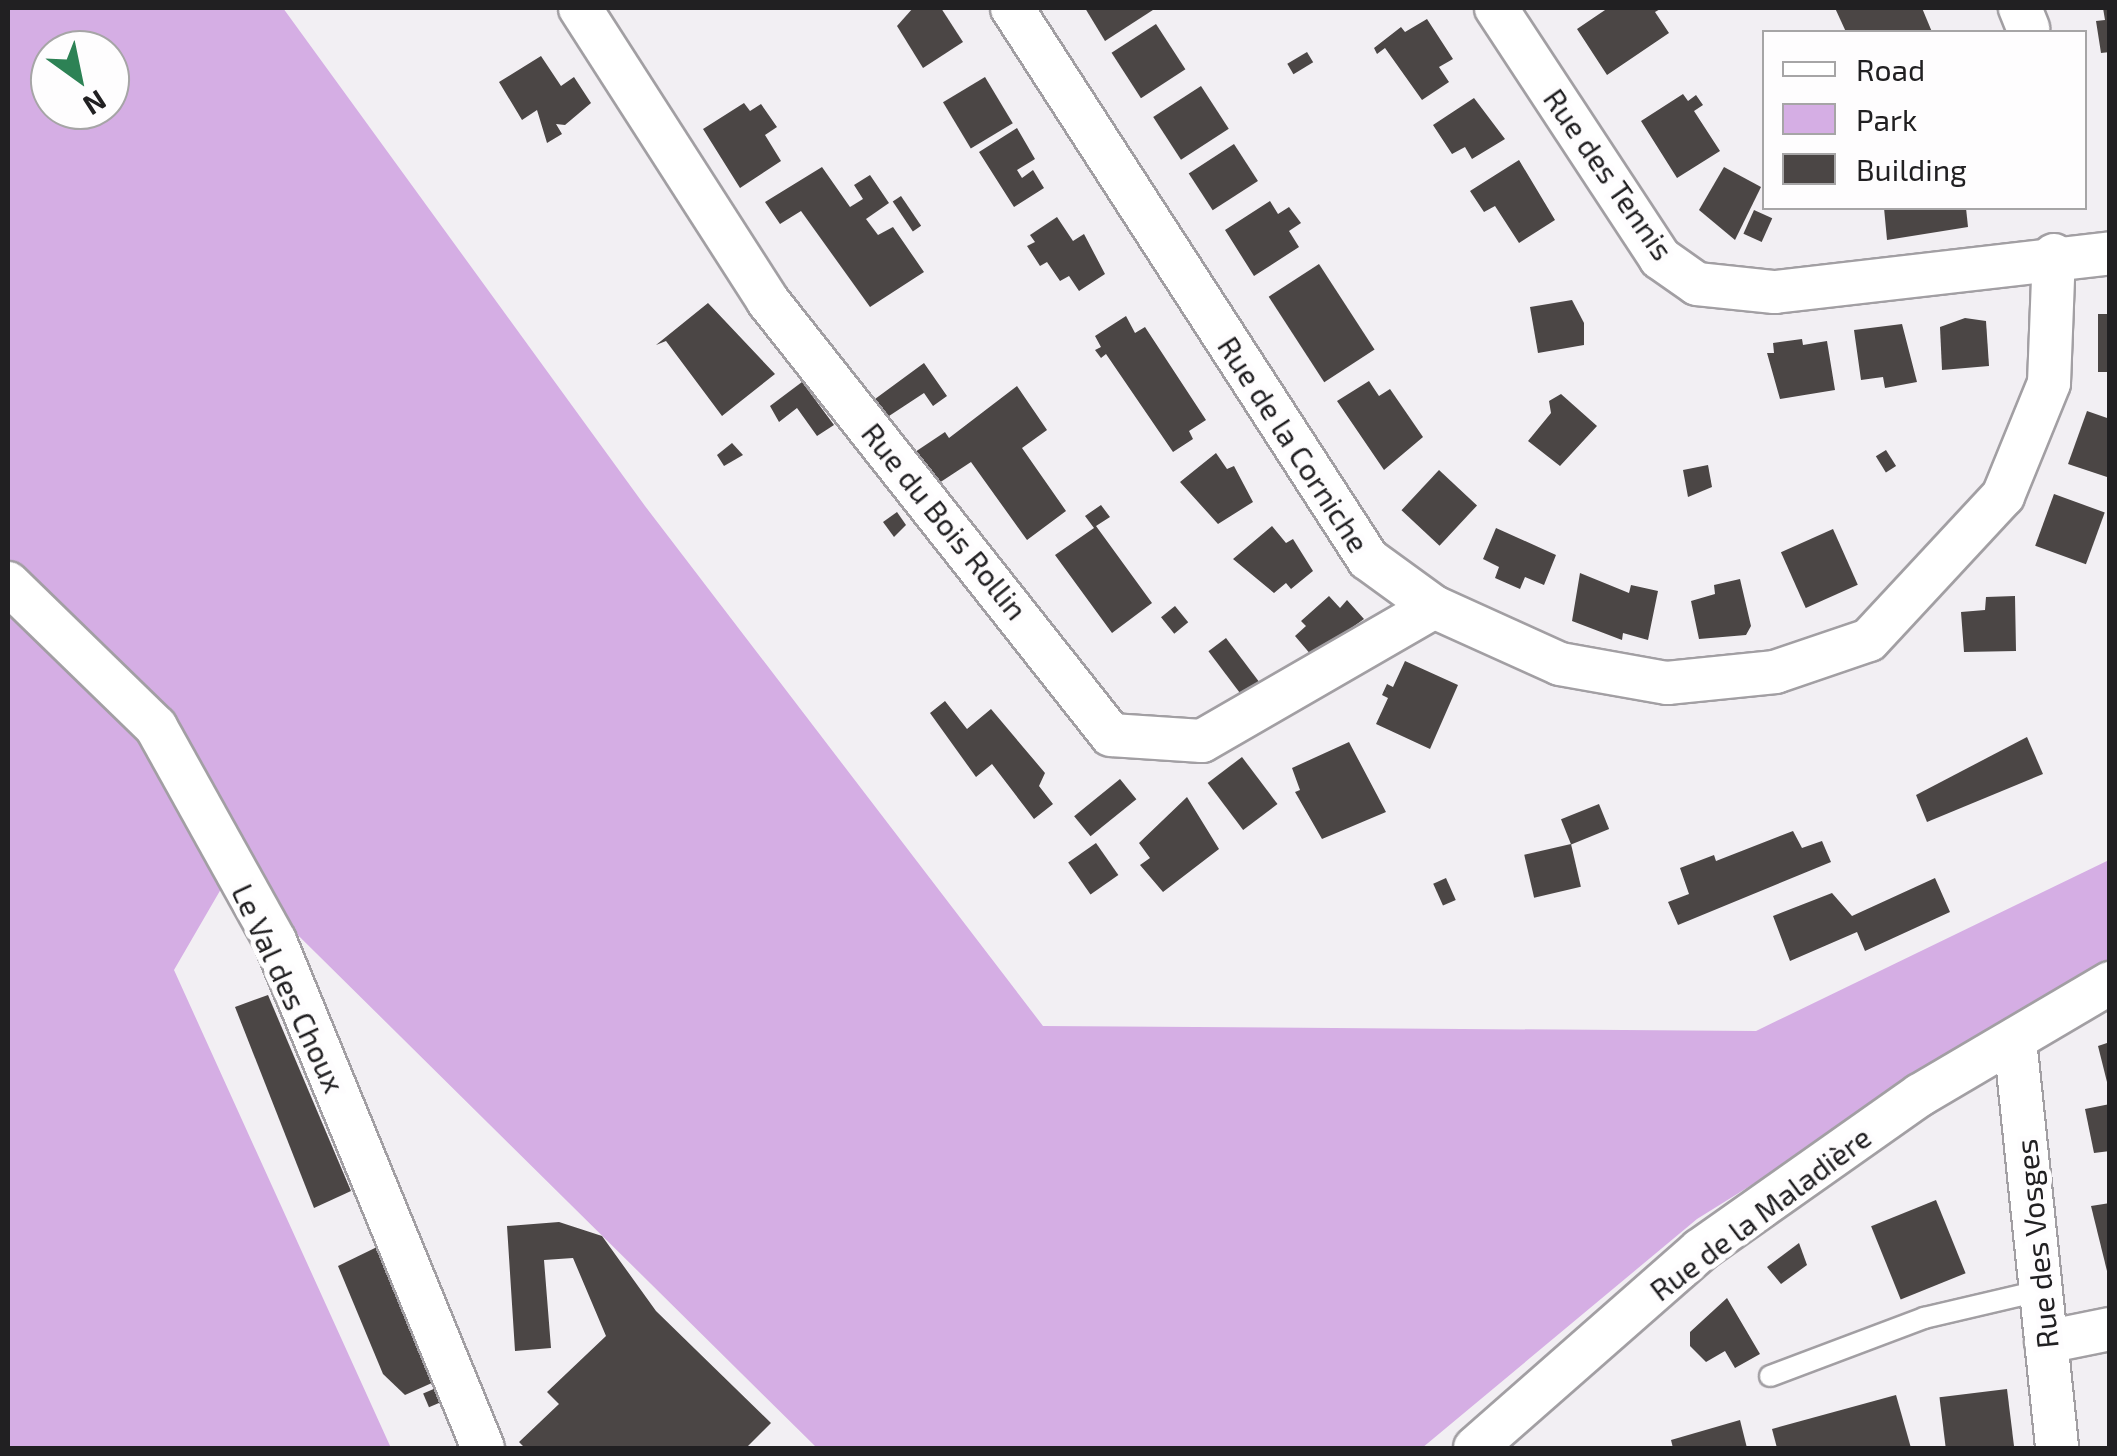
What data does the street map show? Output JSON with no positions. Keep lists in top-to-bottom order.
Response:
{
  "streets": {
    "street": [
      "Rue des Tennis",
      "Rue de la Corniche",
      "Rue du Bois Rollin",
      "Le Val des Choux",
      "Rue de la Maladière",
      "Rue des Vosges"
    ]
  },
  "crossings": [
    ["Rue des Tennis", "Rue de la Corniche"],
    ["Rue de la Corniche", "Rue du Bois Rollin"],
    ["Rue de la Maladière", "Rue des Vosges"]
  ],
  "legend": ["Road", "Park", "Building"],
  "north": "bottom right"
}
